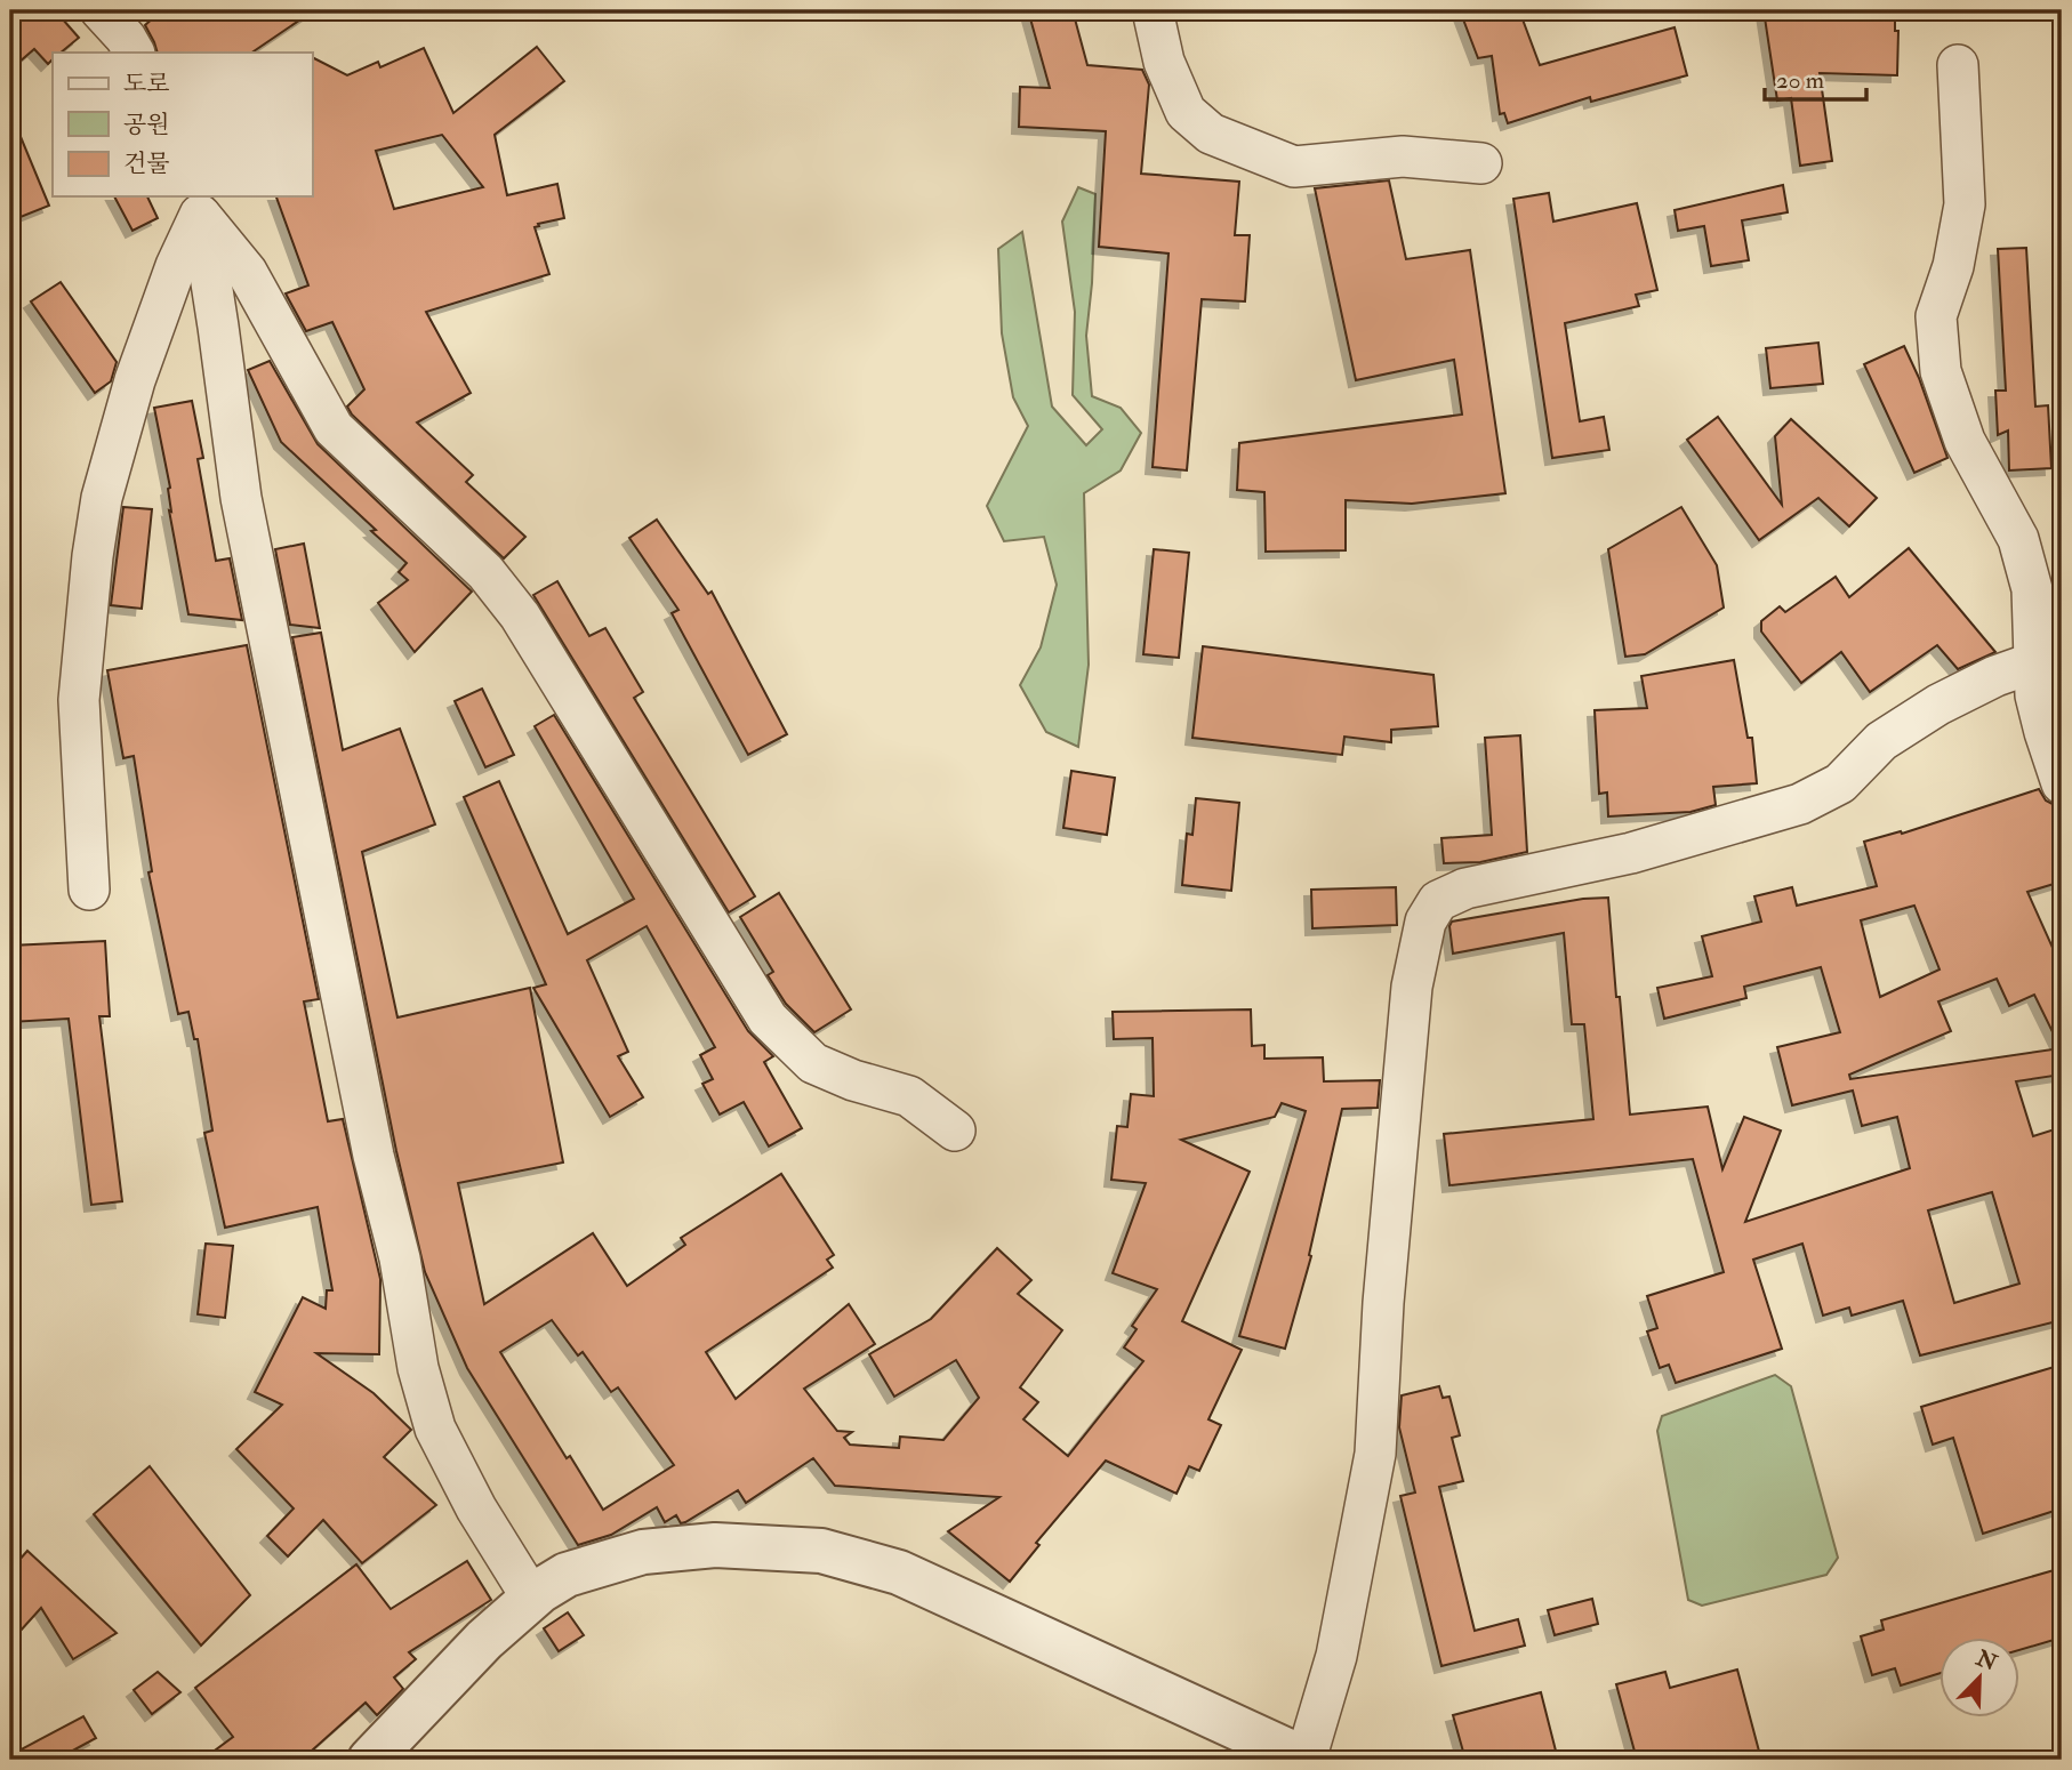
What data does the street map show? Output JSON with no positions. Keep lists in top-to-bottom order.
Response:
{
  "legend": ["도로", "공원", "건물"],
  "scale_bar": "20 m",
  "north": "top right"
}
